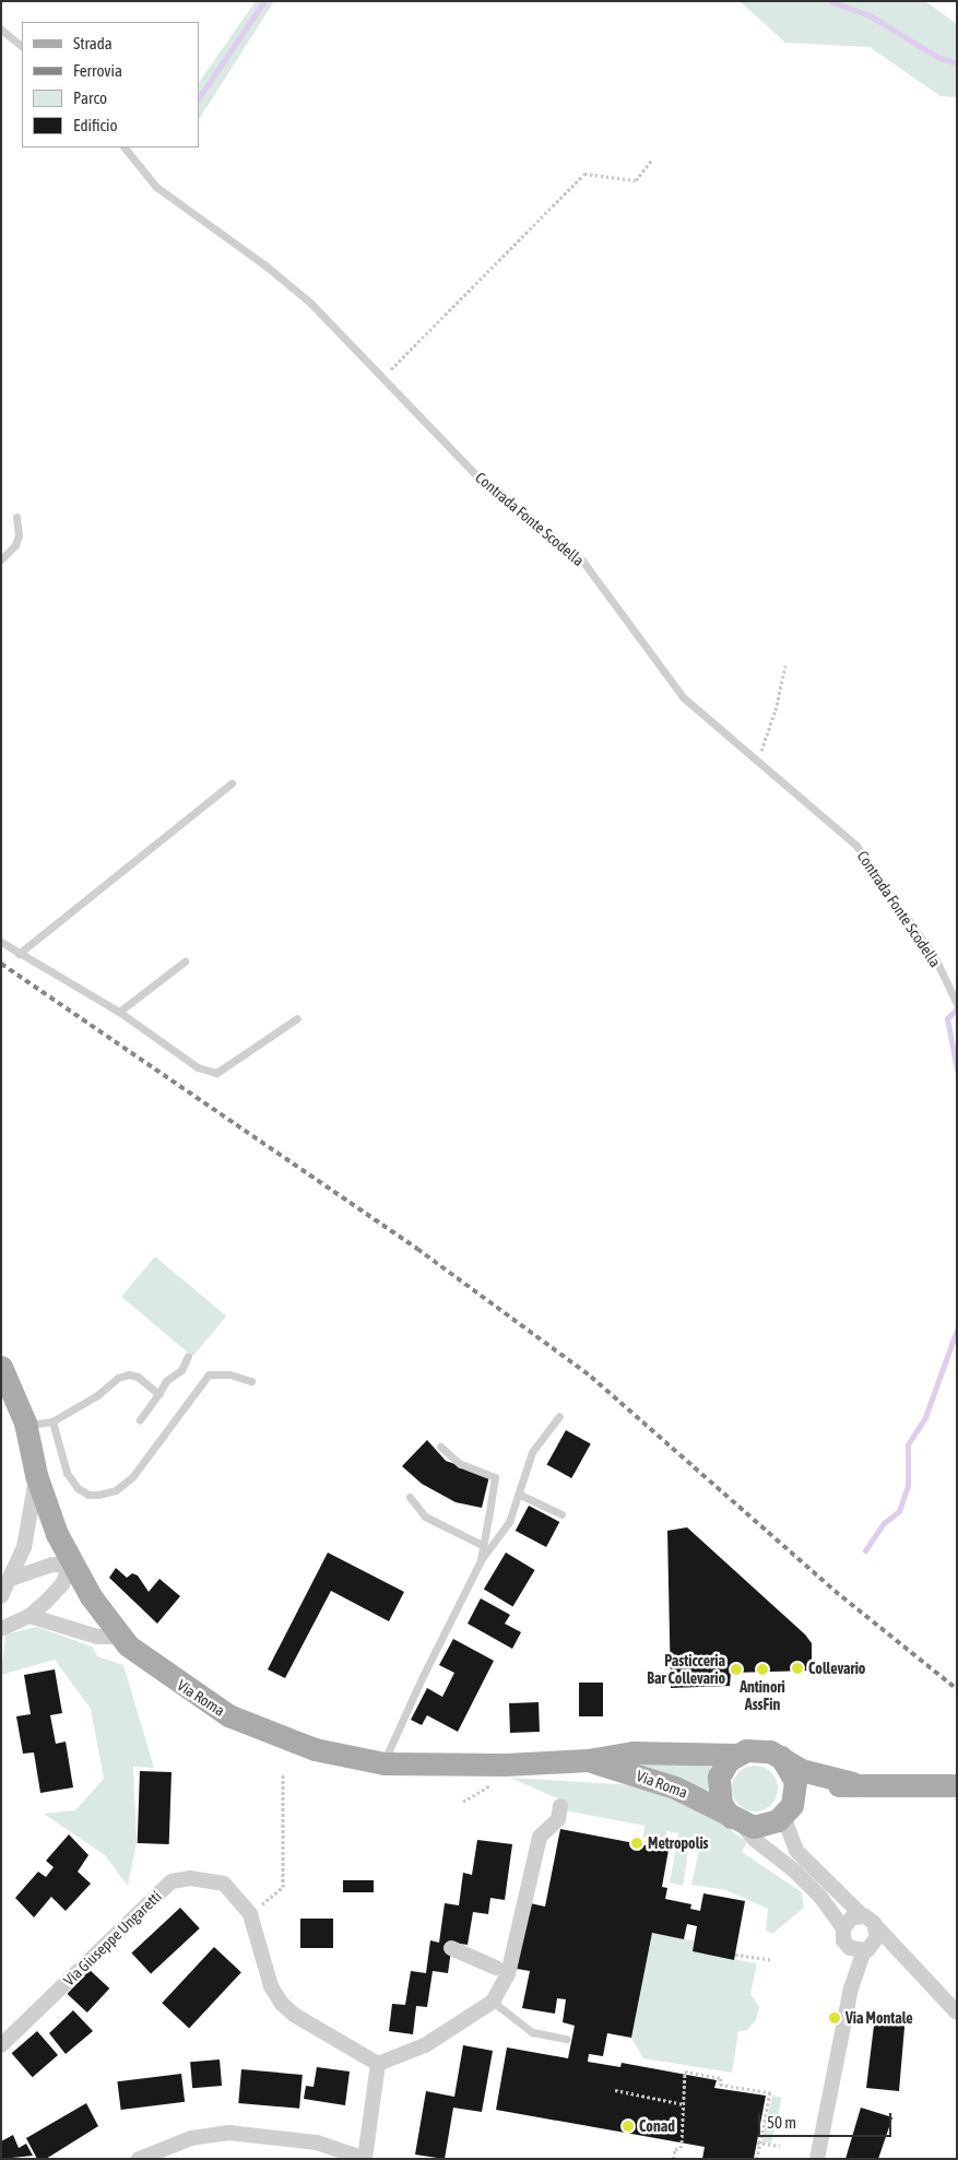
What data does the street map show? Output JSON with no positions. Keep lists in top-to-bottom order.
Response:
{
  "streets": {
    "main road": ["Via Roma"],
    "street": ["Via Giuseppe Ungaretti"],
    "lane": ["Contrada Fonte Scodella"]
  },
  "places": [
    "Collevario",
    "Pasticceria Bar Collevario",
    "Antinori AssFin",
    "Metropolis",
    "Via Montale",
    "Conad"
  ],
  "legend": [
    "Strada",
    "Ferrovia",
    "Parco",
    "Edificio"
  ],
  "scale_bar": "50 m"
}
